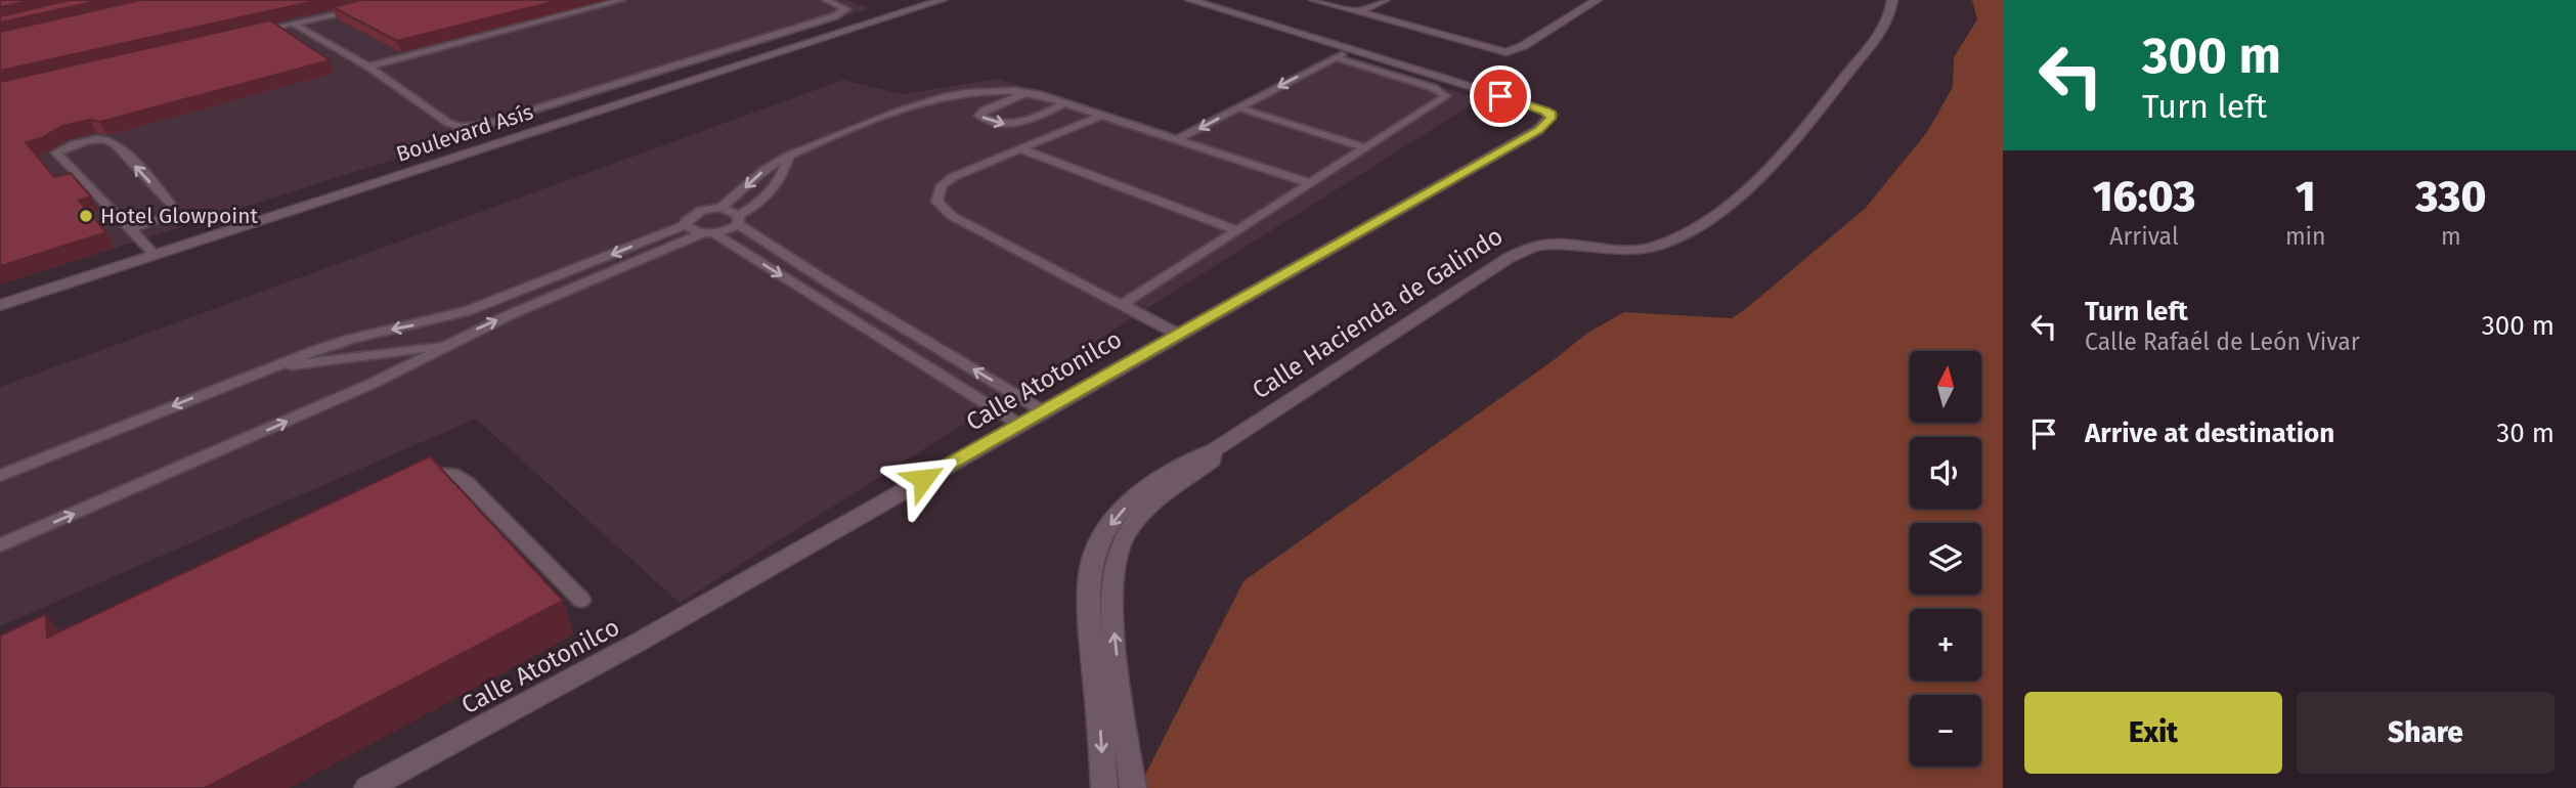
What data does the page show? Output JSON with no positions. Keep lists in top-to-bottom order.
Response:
{
  "streets": {
    "street": ["Boulevard Asís", "Calle Hacienda de Galindo", "Calle Atotonilco"]
  },
  "places": ["Hotel Glowpoint"],
  "north": "top",
  "page": {
    "turn": ["300 m", "Turn left"],
    "eta": [
      "16:03",
      "Arrival",
      "1",
      "min",
      "330",
      "m"
    ],
    "list": [
      {
        "name": "Turn left",
        "note": "Calle Rafaél de León Vivar",
        "value": "300 m"
      },
      {
        "name": "Arrive at destination",
        "value": "30 m"
      }
    ],
    "map_buttons": ["+", "−"],
    "buttons": ["Exit", "Share"]
  }
}
